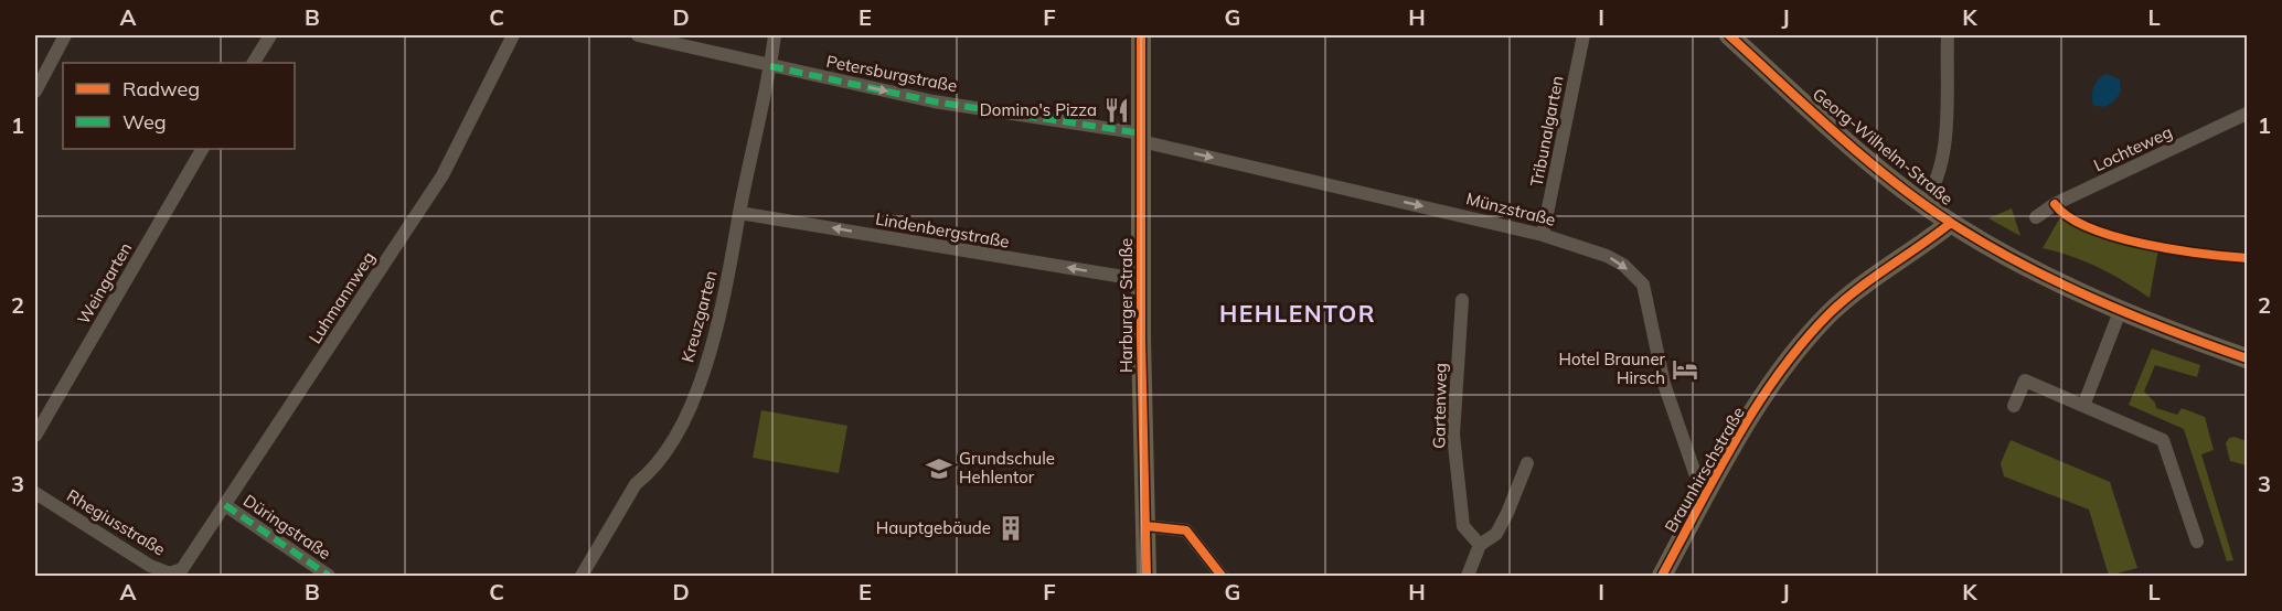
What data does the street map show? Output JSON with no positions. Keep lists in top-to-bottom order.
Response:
{
  "streets": {
    "main road": ["Georg-Wilhelm-Straße", "Harburger Straße", "Braunhirschstraße"],
    "street": [
      "Petersburgstraße",
      "Tribunalgarten",
      "Lochteweg",
      "Münzstraße",
      "Lindenbergstraße",
      "Weingarten",
      "Luhmannweg",
      "Kreuzgarten",
      "Gartenweg",
      "Rhegiusstraße",
      "Düringstraße"
    ]
  },
  "crossings": [
    ["Petersburgstraße", "Münzstraße"],
    ["Petersburgstraße", "Harburger Straße"],
    ["Petersburgstraße", "Kreuzgarten"],
    ["Tribunalgarten", "Münzstraße"],
    ["Georg-Wilhelm-Straße", "Braunhirschstraße"],
    ["Münzstraße", "Harburger Straße"],
    ["Münzstraße", "Braunhirschstraße"],
    ["Lindenbergstraße", "Harburger Straße"],
    ["Lindenbergstraße", "Kreuzgarten"],
    ["Luhmannweg", "Rhegiusstraße"],
    ["Luhmannweg", "Düringstraße"]
  ],
  "one_way": ["Petersburgstraße", "Münzstraße", "Lindenbergstraße"],
  "districts": ["HEHLENTOR"],
  "places": {
    "restaurant": ["Domino's Pizza"],
    "hotel": ["Hotel Brauner Hirsch"],
    "school or university": ["Grundschule Hehlentor"],
    "building": ["Hauptgebäude"]
  },
  "legend": ["Radweg", "Weg"],
  "grid": {
    "columns": [
      "A",
      "B",
      "C",
      "D",
      "E",
      "F",
      "G",
      "H",
      "I",
      "J",
      "K",
      "L"
    ],
    "rows": ["1", "2", "3"]
  }
}
